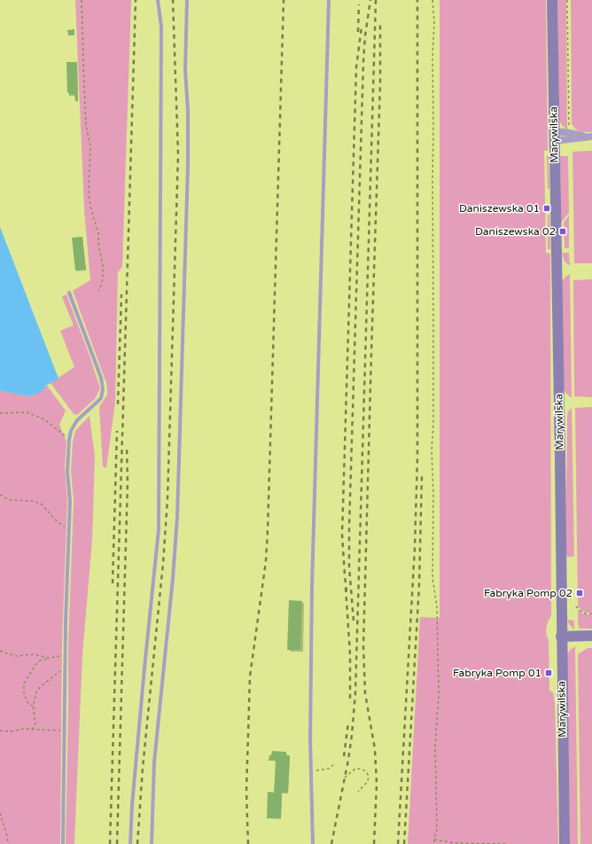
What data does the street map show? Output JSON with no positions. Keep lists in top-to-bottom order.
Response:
{
  "streets": {
    "main road": ["Marywilska"]
  },
  "places": {
    "transit": [
      "Daniszewska 01",
      "Daniszewska 02",
      "Fabryka Pomp 02",
      "Fabryka Pomp 01"
    ]
  }
}
